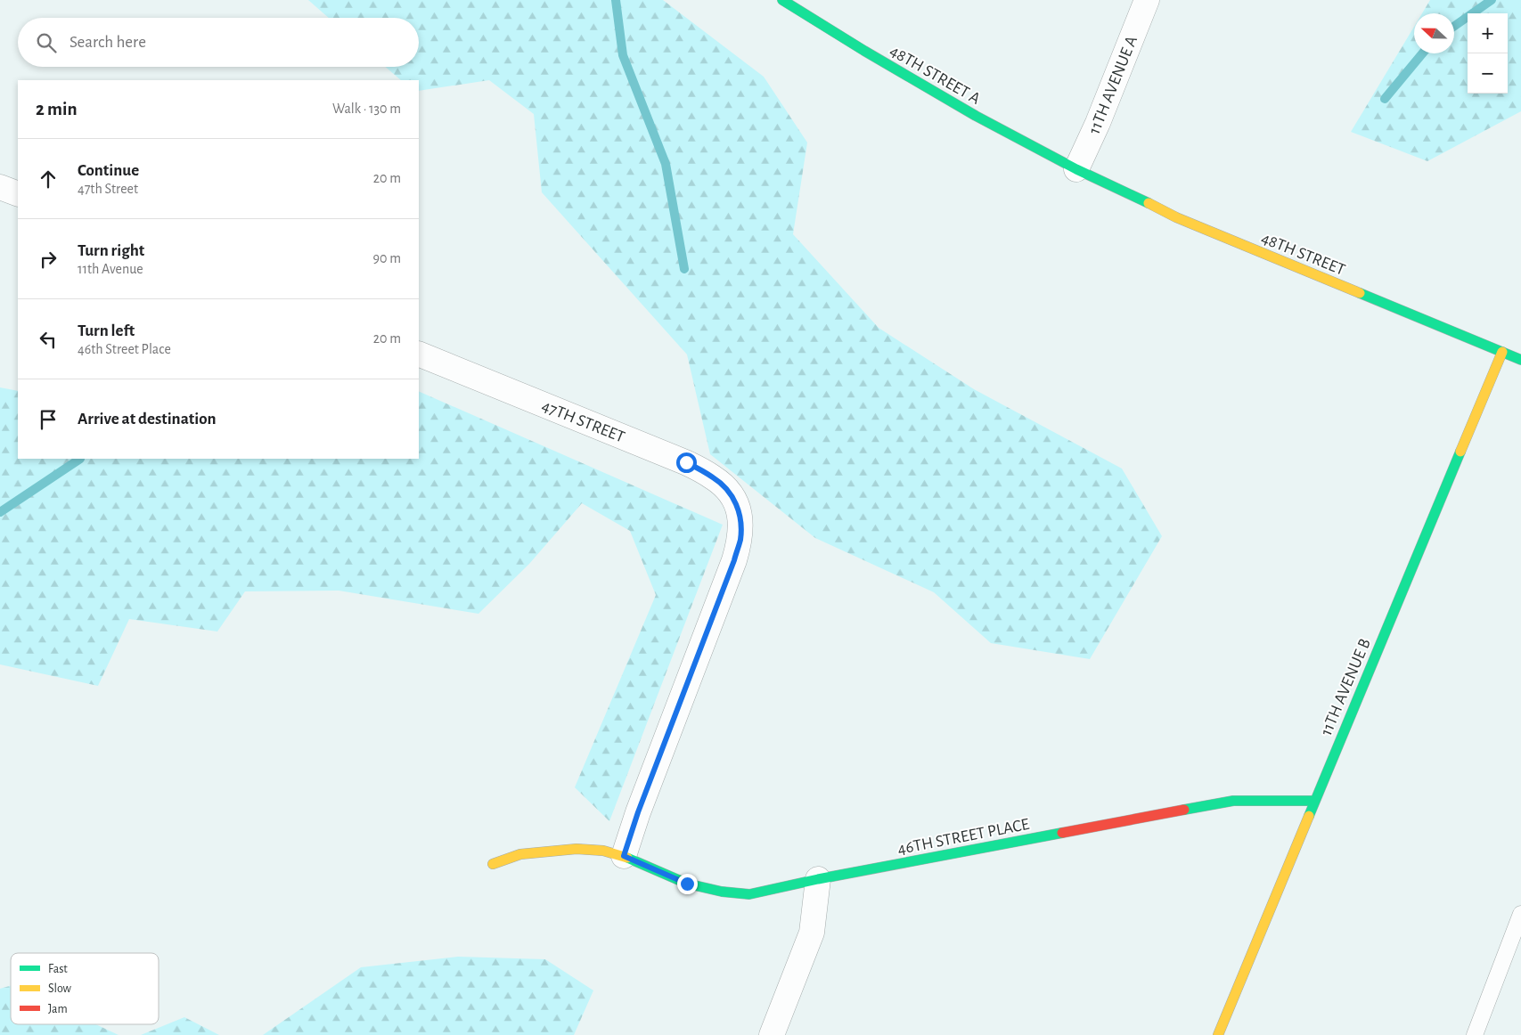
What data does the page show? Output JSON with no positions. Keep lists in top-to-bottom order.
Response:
{
  "streets": {
    "street": [
      "48TH STREET A",
      "11TH AVENUE A",
      "48TH STREET",
      "47TH STREET",
      "11TH AVENUE B",
      "46TH STREET PLACE"
    ]
  },
  "crossings": [
    ["48TH STREET A", "11TH AVENUE A"],
    ["48TH STREET A", "48TH STREET"],
    ["11TH AVENUE A", "48TH STREET"],
    ["48TH STREET", "11TH AVENUE B"],
    ["47TH STREET", "46TH STREET PLACE"],
    ["11TH AVENUE B", "46TH STREET PLACE"]
  ],
  "legend": ["Fast", "Slow", "Jam"],
  "north": "left",
  "page": {
    "map_buttons": ["+", "−"],
    "search": "Search here",
    "heading": ["2 min", "Walk · 130 m"],
    "list": [
      ["Continue", "47th Street", "20 m"],
      ["Turn right", "11th Avenue", "90 m"],
      ["Turn left", "46th Street Place", "20 m"],
      "Arrive at destination"
    ]
  }
}
